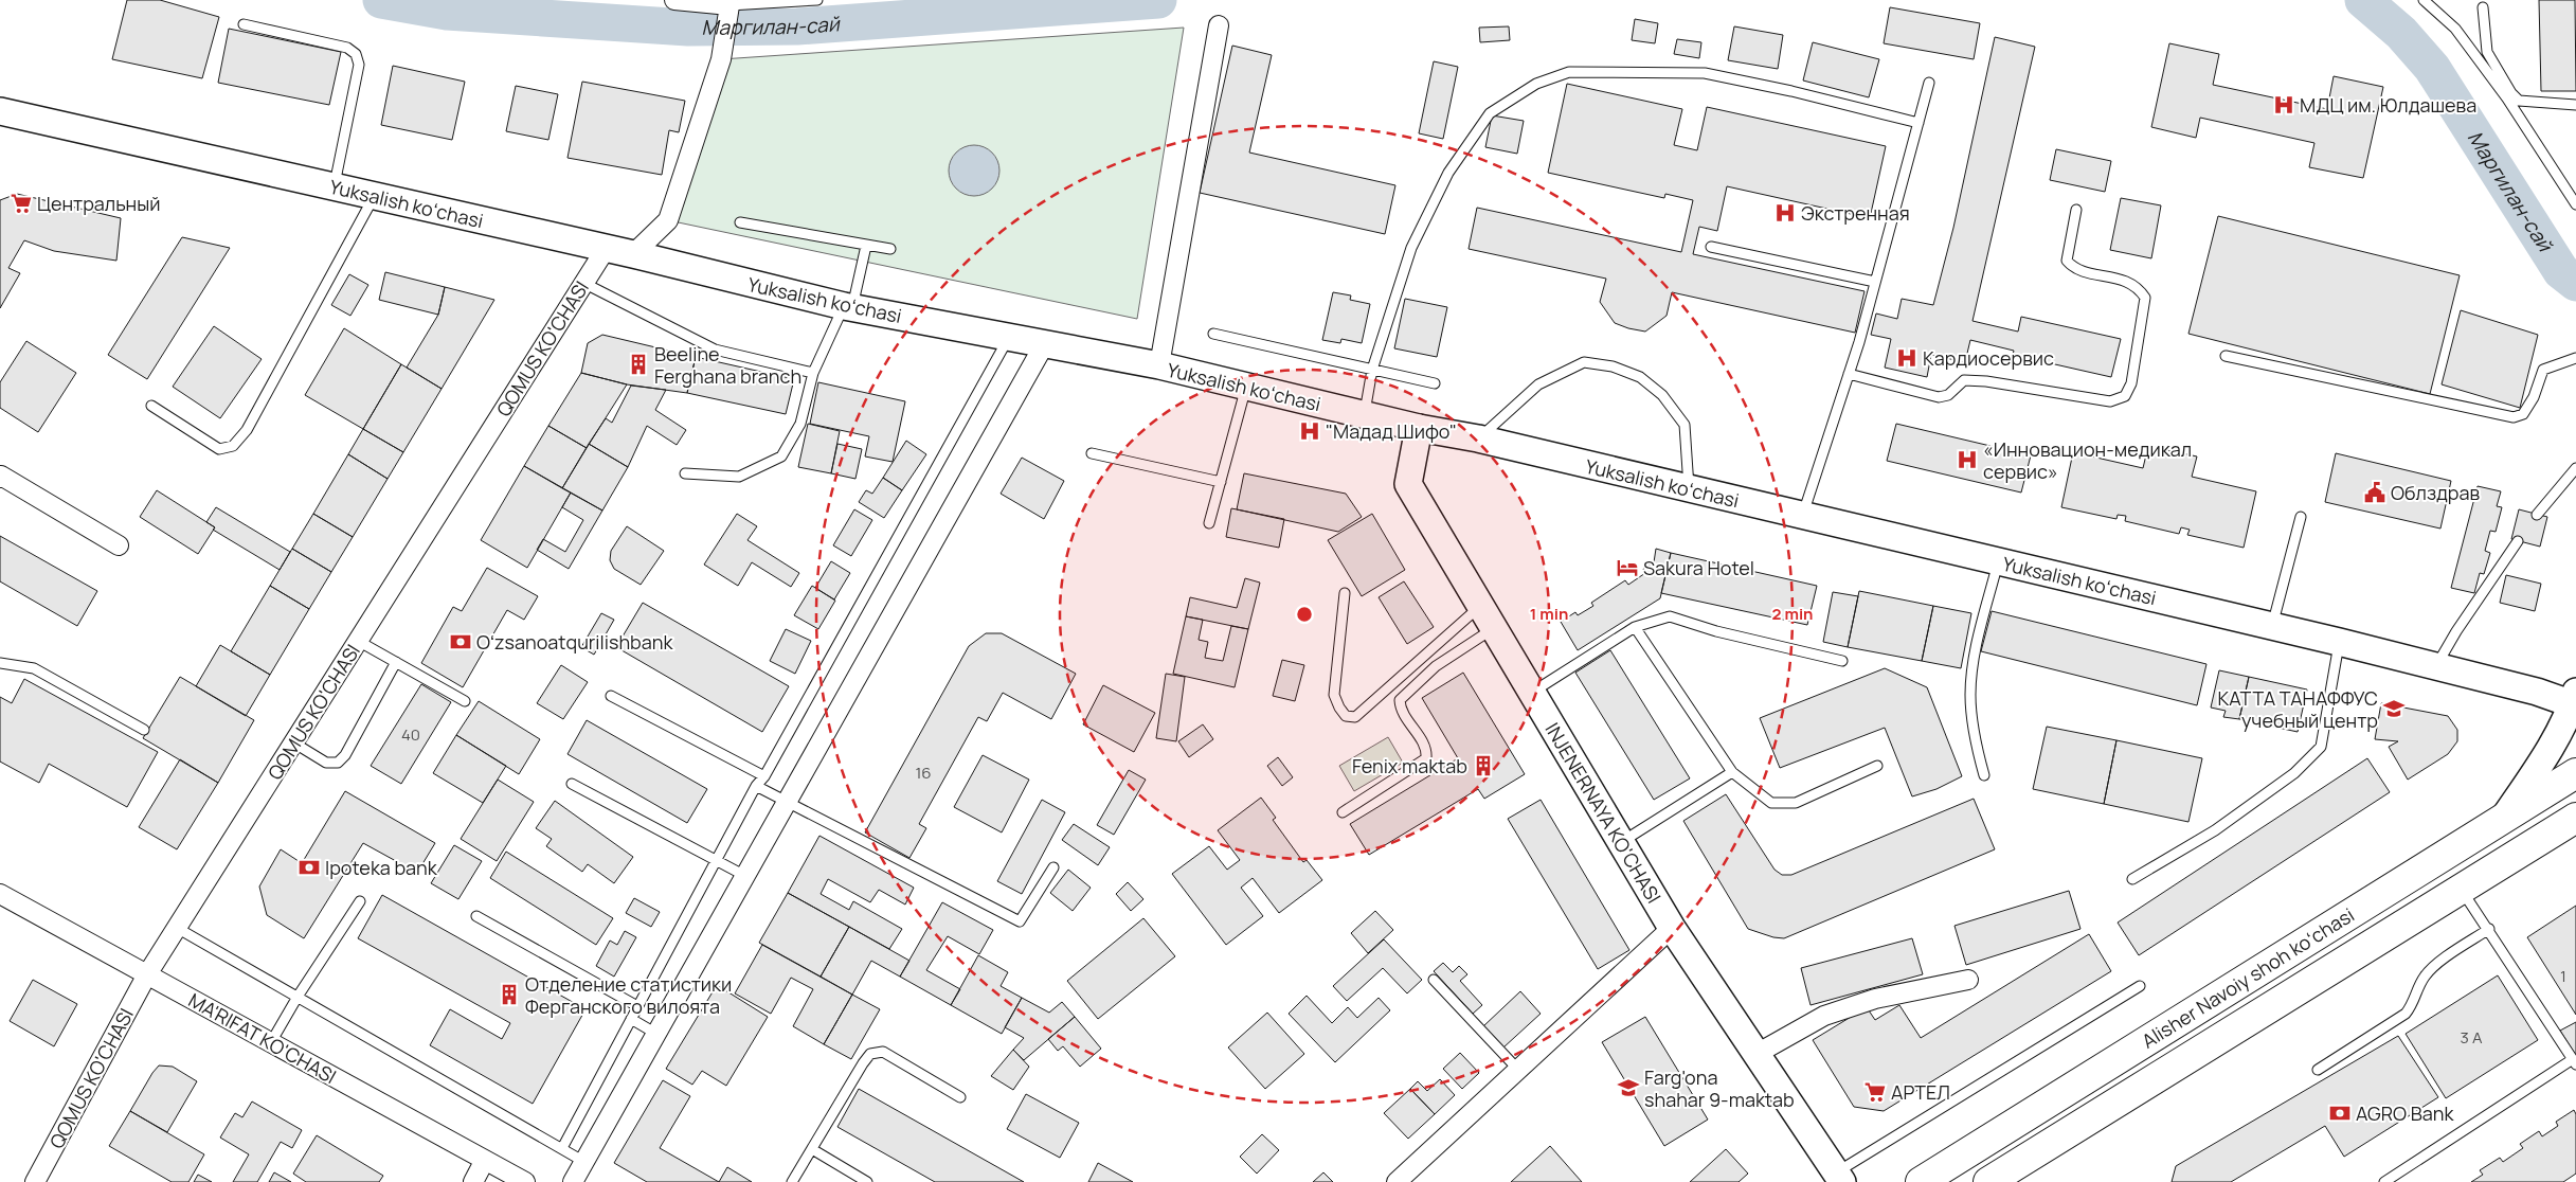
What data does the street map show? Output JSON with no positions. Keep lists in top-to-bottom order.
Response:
{
  "streets": {
    "main road": ["Yuksalish koʻchasi", "INJENERNAYA KO'CHASI", "Alisher Navoiy shoh koʻchasi"],
    "street": ["QOMUS KO'CHASI", "MA'RIFAT KO'CHASI"]
  },
  "crossings": [
    ["Yuksalish koʻchasi", "QOMUS KO'CHASI"],
    ["Yuksalish koʻchasi", "INJENERNAYA KO'CHASI"],
    ["QOMUS KO'CHASI", "MA'RIFAT KO'CHASI"]
  ],
  "water": ["Маргилан-сай"],
  "places": {
    "hospital": [
      "МДЦ им. Юлдашева",
      "Экстренная",
      "Кардиосервис",
      "\"Мадад Шифо\"",
      "«Инновацион-медикал сервис»"
    ],
    "supermarket": ["Центральный", "АРТЕЛ"],
    "building": ["Beeline Ferghana branch", "Fenix maktab", "Отделение статистики Ферганского вилоята"],
    "public building": ["Облздрав"],
    "hotel": ["Sakura Hotel"],
    "bank": ["Oʻzsanoatqurilishbank", "Ipoteka bank", "AGRO Bank"],
    "school or university": ["КАТТА ТАНАФФУС учебный центр", "Farg'ona shahar 9-maktab"]
  },
  "house_numbers": [
    "40",
    "16",
    "1",
    "3 A"
  ],
  "rings": ["1 min", "2 min"]
}
